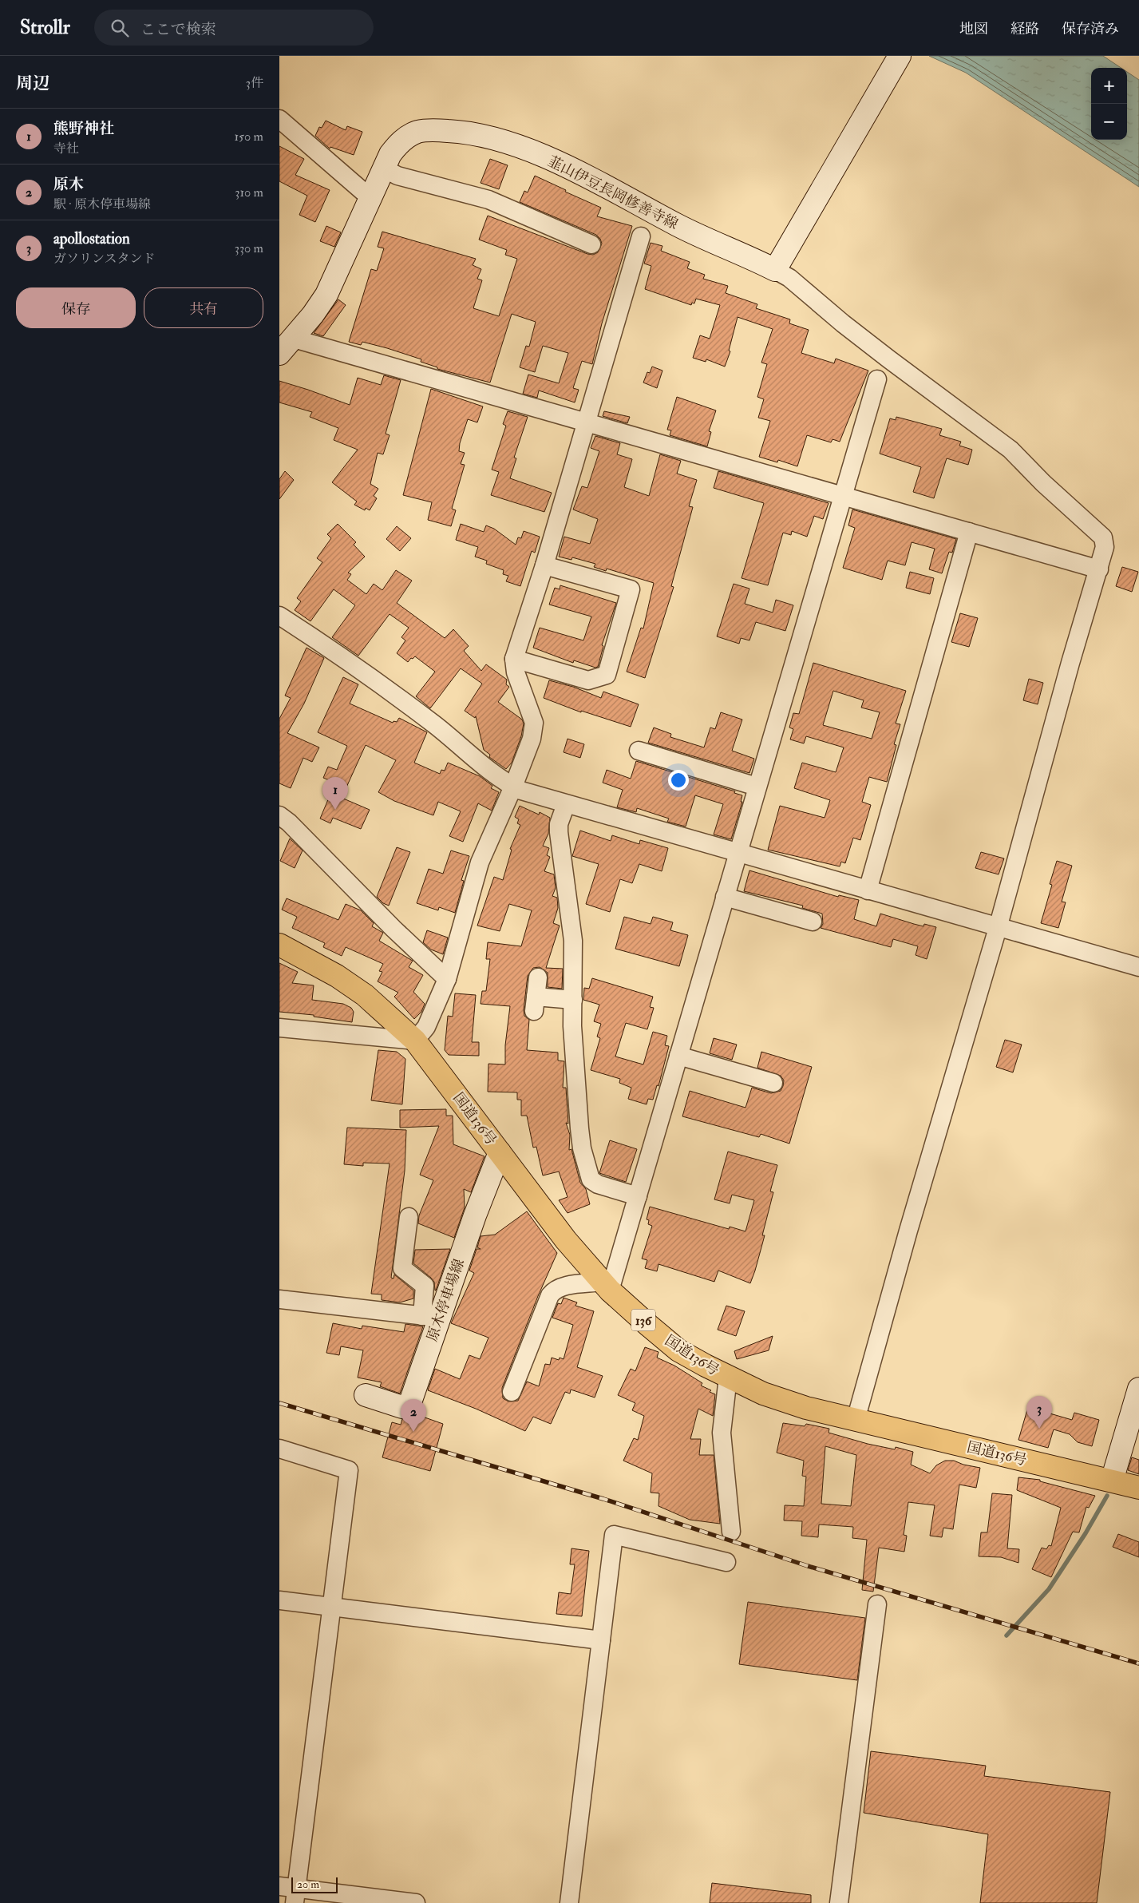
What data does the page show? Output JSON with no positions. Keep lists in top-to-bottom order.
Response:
{
  "streets": {
    "highway": ["国道136号", "136"],
    "main road": ["韮山伊豆長岡修善寺線", "原木停車場線"]
  },
  "crossings": [
    ["国道136号", "原木停車場線"]
  ],
  "scale_bar": "20 m",
  "page": {
    "header": "Strollr",
    "search": "ここで検索",
    "nav": ["地図", "経路", "保存済み"],
    "heading": ["周辺", "3件"],
    "map_buttons": ["+", "−"],
    "list": [
      {
        "mark": "1",
        "name": "熊野神社",
        "note": "寺社",
        "value": "150 m"
      },
      {
        "mark": "2",
        "name": "原木",
        "note": "駅 · 原木停車場線",
        "value": "310 m"
      },
      {
        "mark": "3",
        "name": "apollostation",
        "note": "ガソリンスタンド",
        "value": "330 m"
      }
    ],
    "buttons": ["保存", "共有"],
    "pins": ["1", "3", "2"],
    "scale": "20 m"
  }
}
